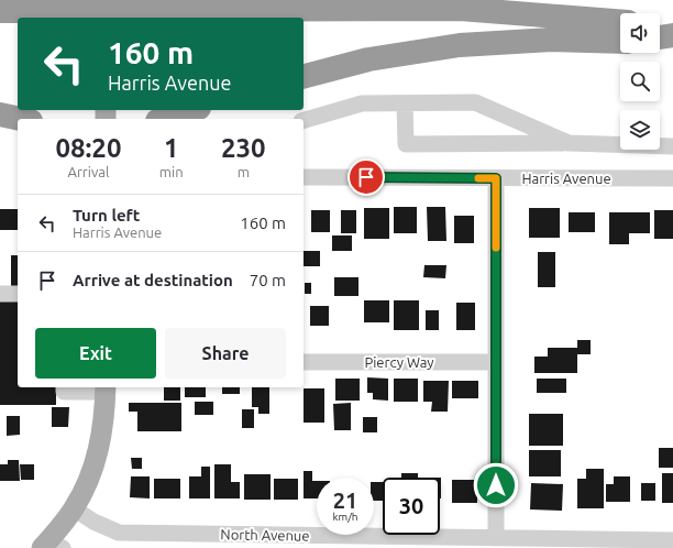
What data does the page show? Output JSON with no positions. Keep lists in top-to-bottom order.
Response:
{
  "streets": {
    "street": ["Harris Avenue", "Piercy Way", "North Avenue"]
  },
  "page": {
    "turn": ["160 m", "Harris Avenue"],
    "eta": [
      "08:20",
      "Arrival",
      "1",
      "min",
      "230",
      "m"
    ],
    "list": [
      {
        "name": "Turn left",
        "note": "Harris Avenue",
        "value": "160 m"
      },
      {
        "name": "Arrive at destination",
        "value": "70 m"
      }
    ],
    "buttons": ["Exit", "Share"],
    "speed": "21 km/h",
    "limit": "30"
  }
}
